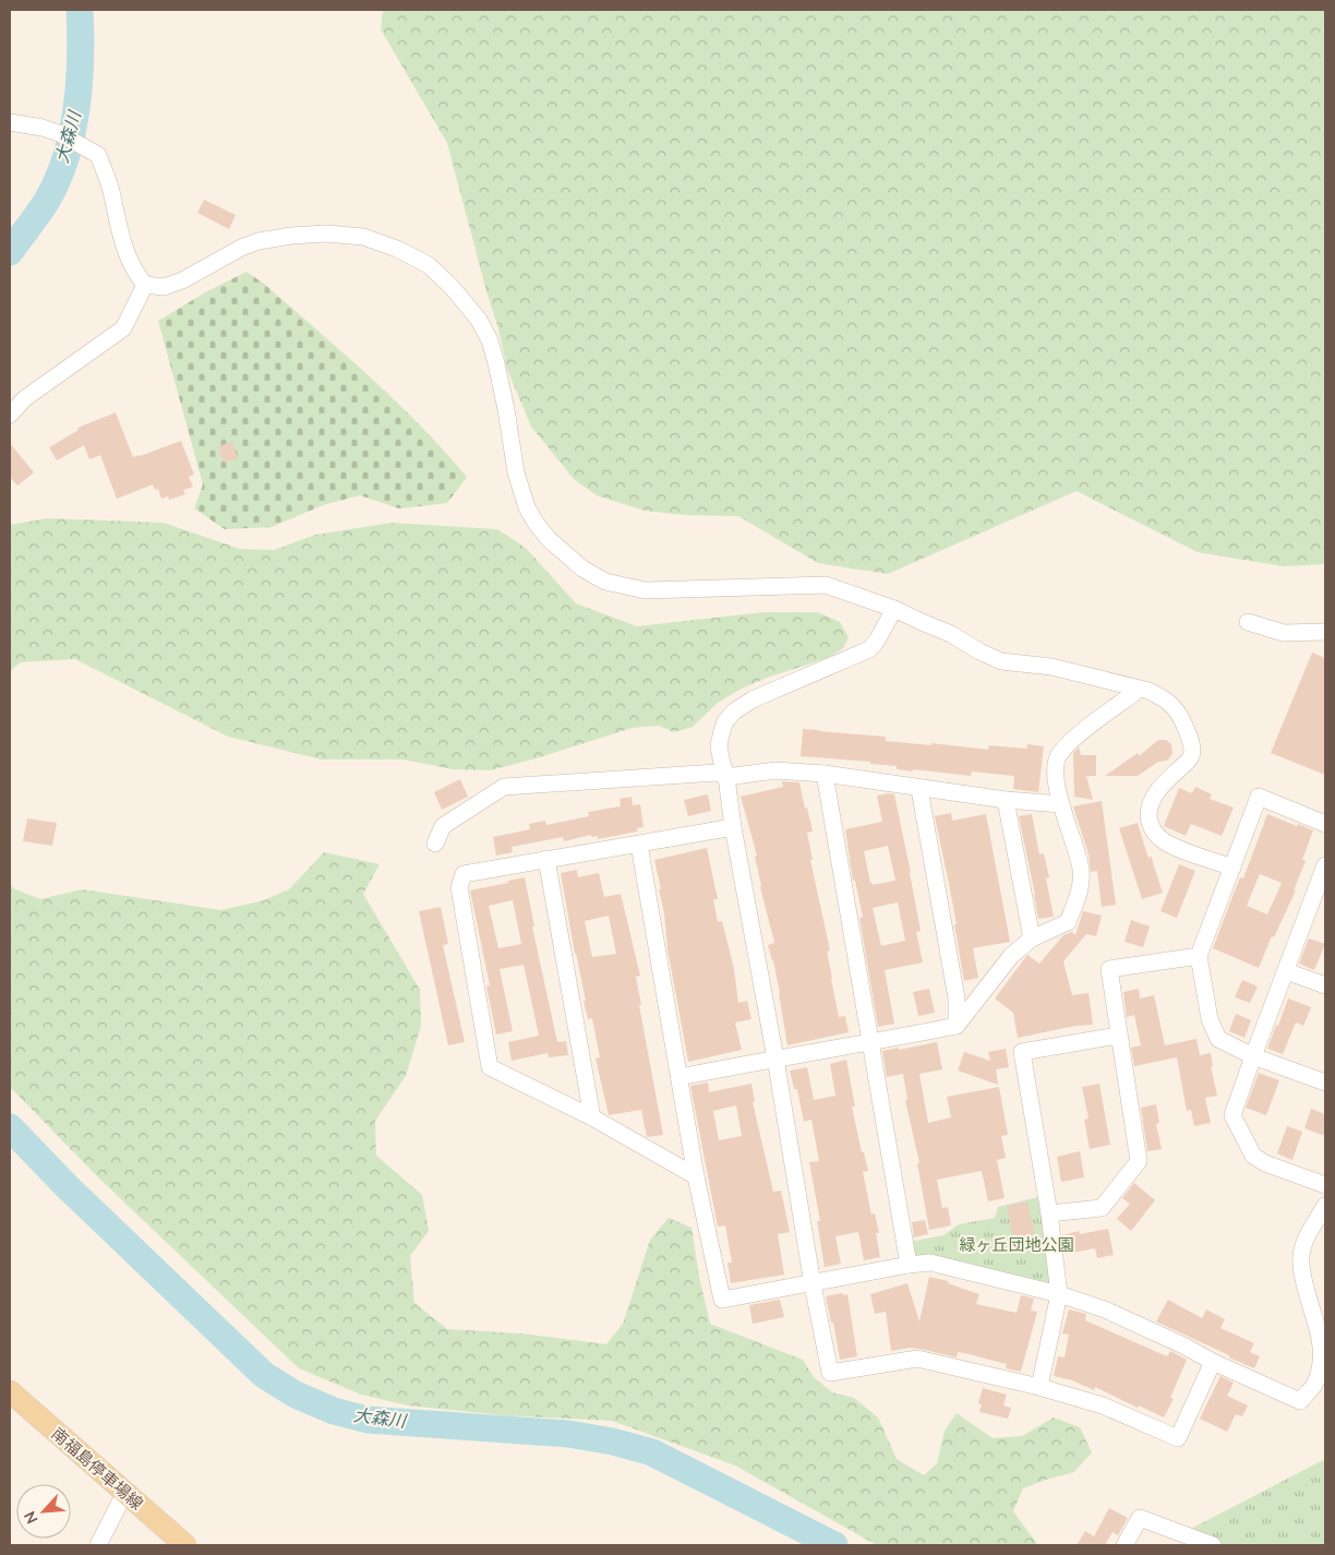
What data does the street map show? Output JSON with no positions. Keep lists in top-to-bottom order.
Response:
{
  "streets": {
    "main road": ["南福島停車場線"]
  },
  "water": ["大森川"],
  "parks": ["緑ヶ丘団地公園"],
  "north": "bottom left"
}
